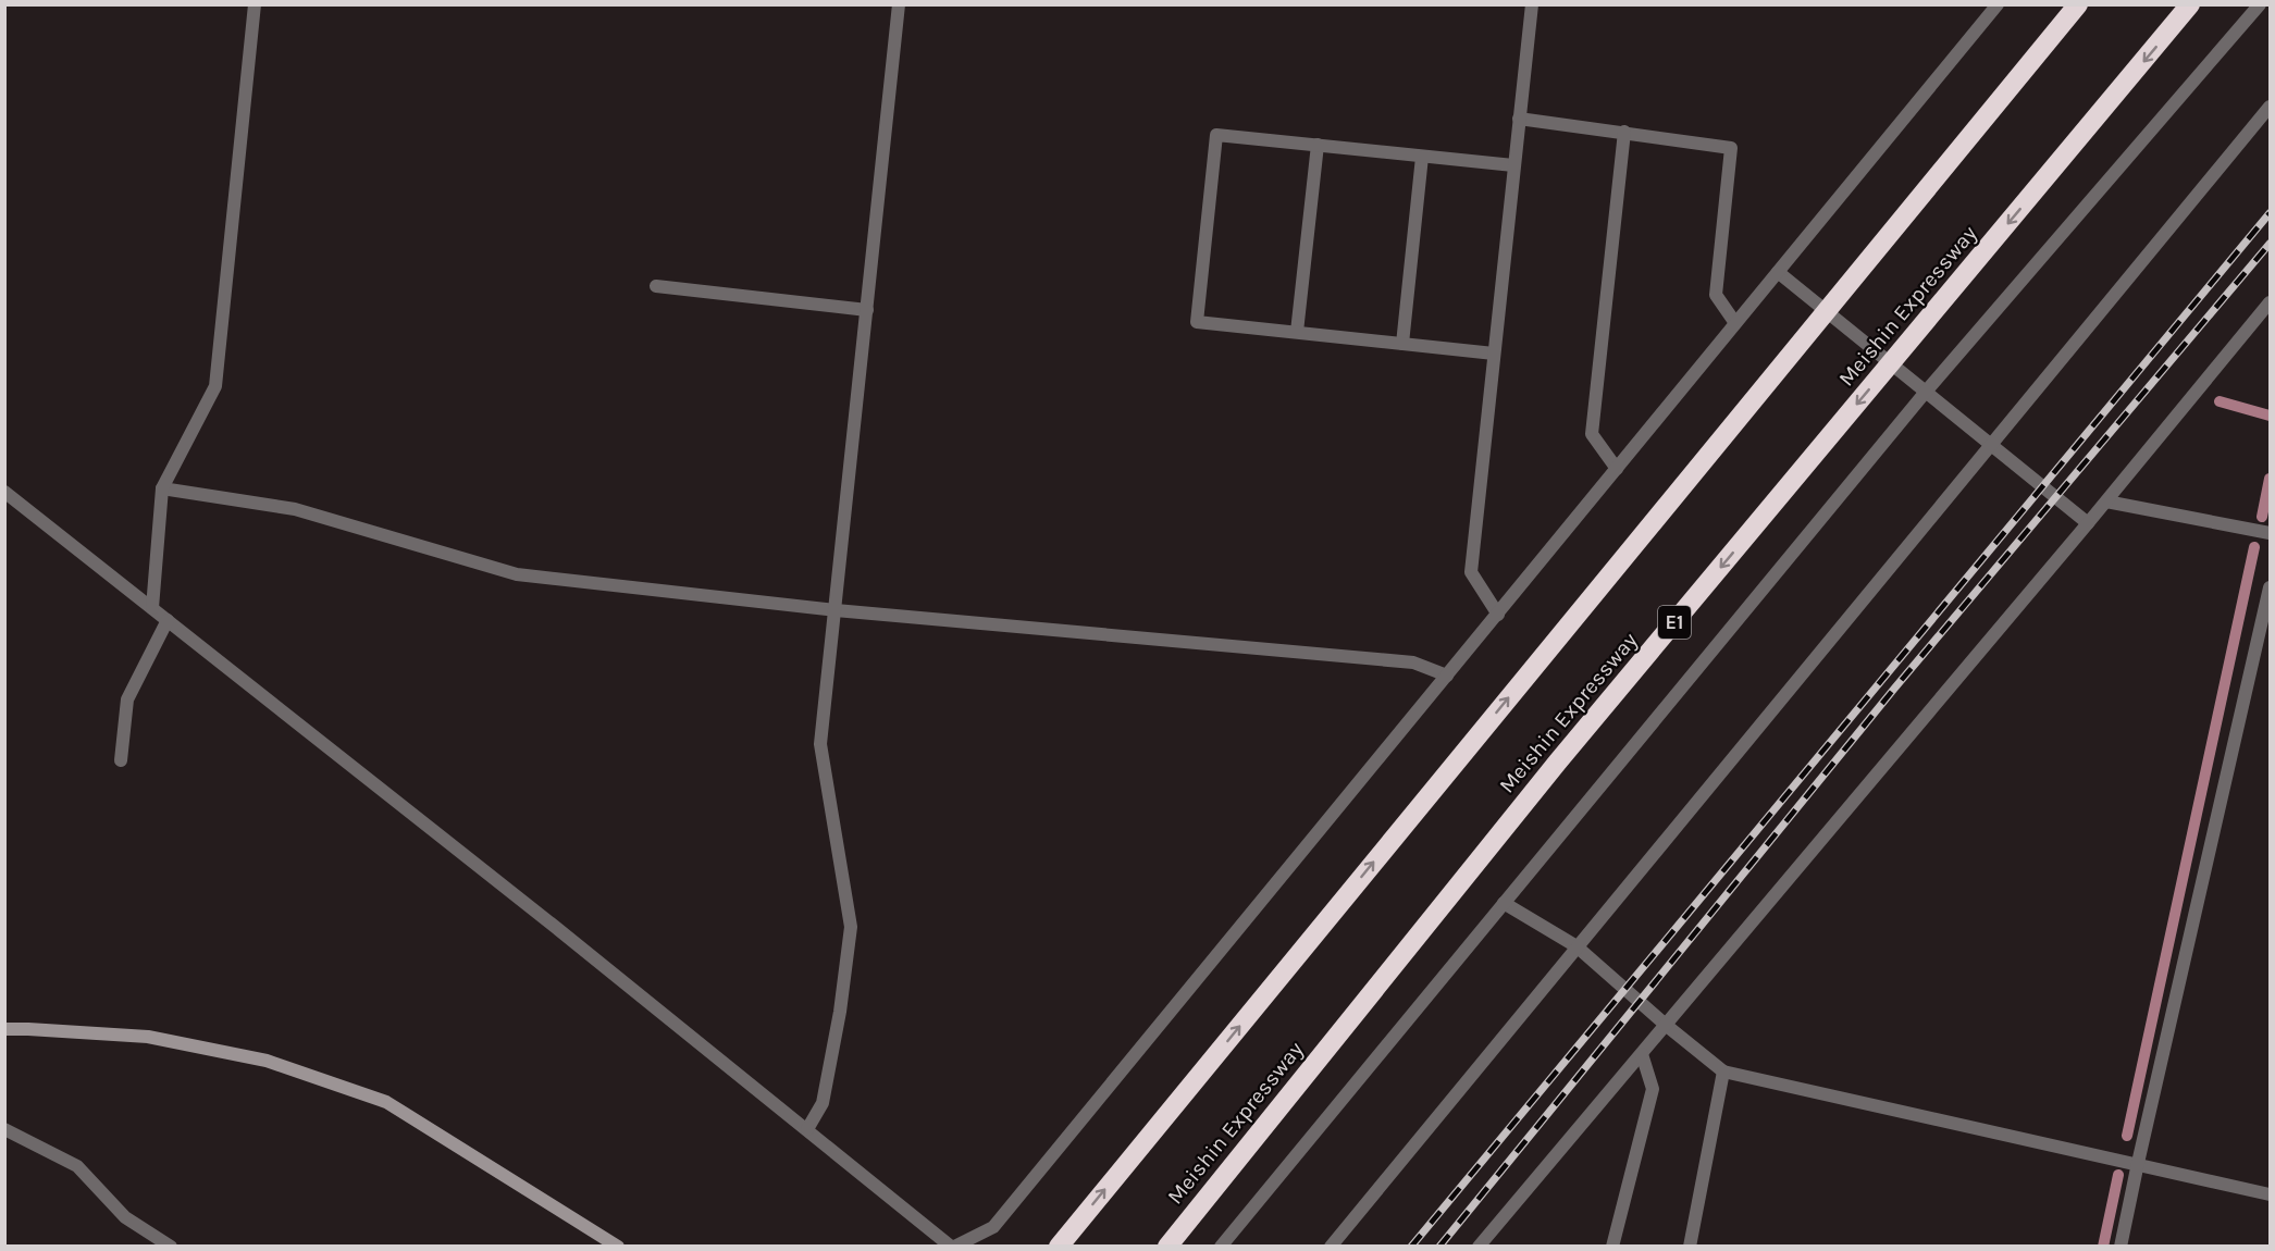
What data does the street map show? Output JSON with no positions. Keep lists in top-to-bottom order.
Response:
{
  "streets": {
    "highway": ["Meishin Expressway", "E1"]
  }
}
